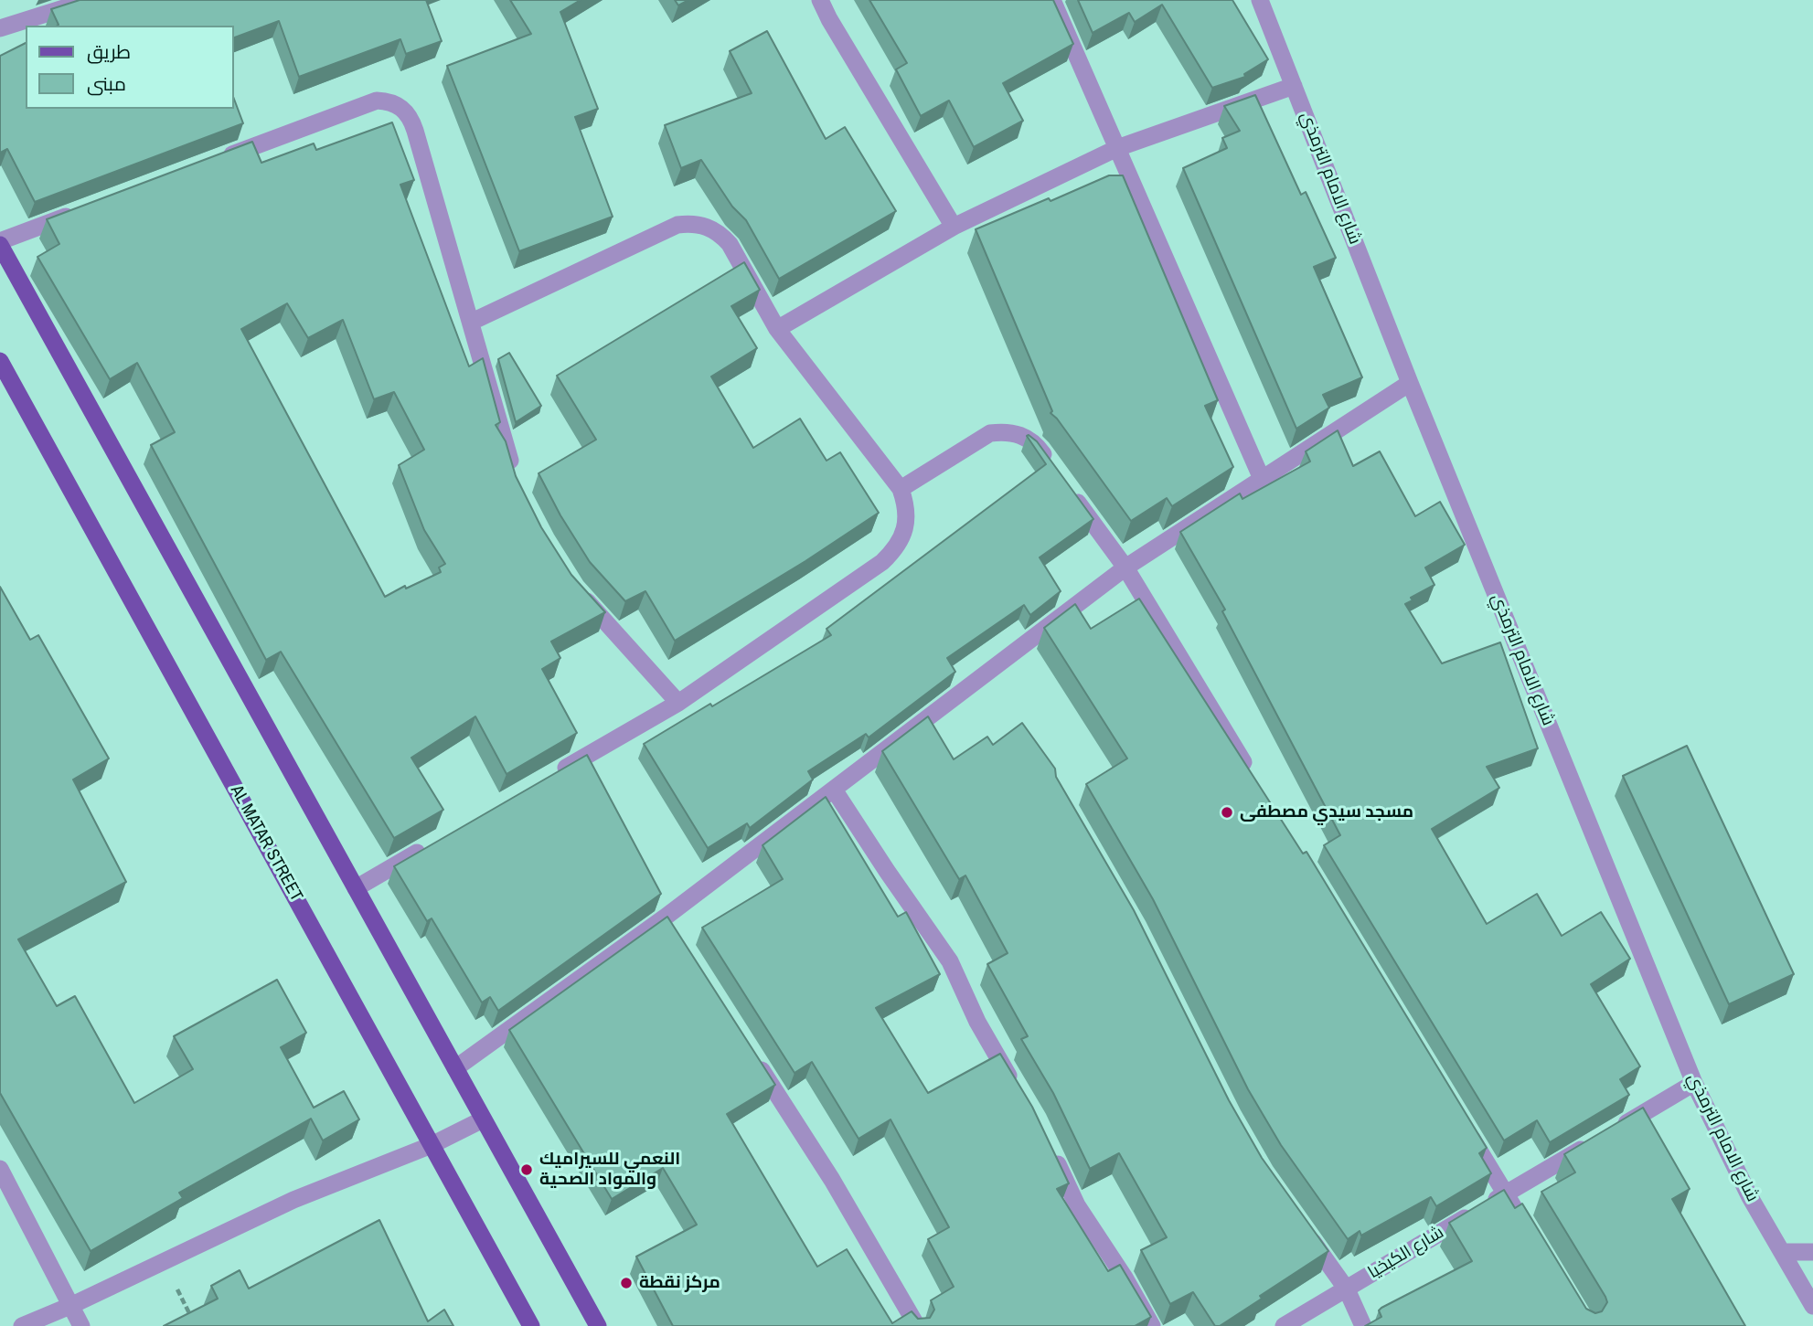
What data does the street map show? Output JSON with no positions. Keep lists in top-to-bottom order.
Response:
{
  "streets": {
    "main road": ["AL MATAR STREET"],
    "street": ["شارع الامام الترمذي", "شارع الكيخيا"]
  },
  "crossings": [
    ["شارع الامام الترمذي", "شارع الكيخيا"]
  ],
  "places": ["مسجد سيدي مصطفى", "النعمي للسيراميك والمواد الصحية", "مركز نقطة"],
  "legend": ["طريق", "مبنى"]
}
